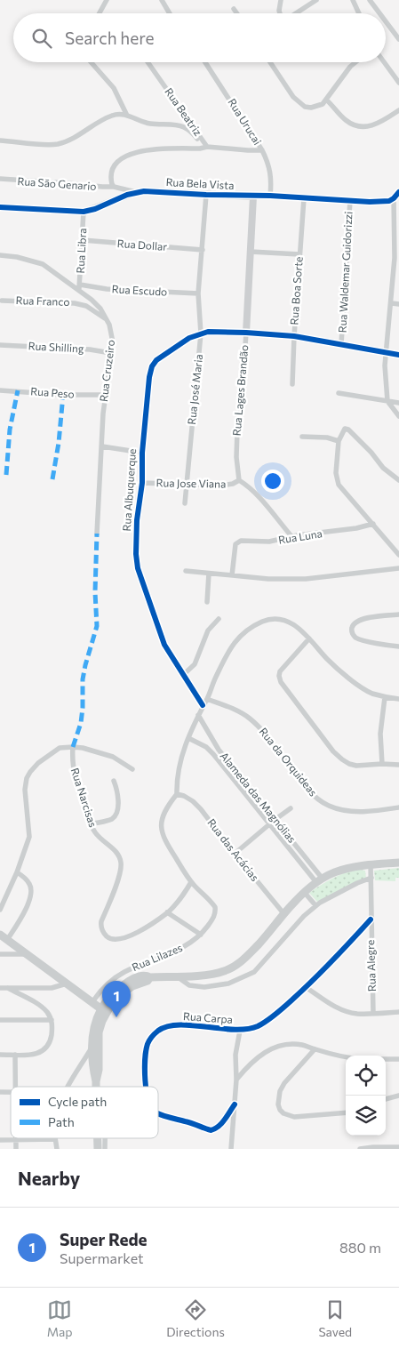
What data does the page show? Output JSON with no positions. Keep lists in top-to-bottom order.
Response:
{
  "streets": {
    "street": [
      "Rua Beatriz",
      "Rua Urucai",
      "Rua Sāo Genario",
      "Rua Bela Vista",
      "Rua Dollar",
      "Rua Libra",
      "Rua Waldemar Guidorizzi",
      "Rua Escudo",
      "Rua Boa Sorte",
      "Rua Franco",
      "Rua Shilling",
      "Rua Cruzeiro",
      "Rua José Maria",
      "Rua Lages Brandão",
      "Rua Peso",
      "Rua Jose Viana",
      "Rua Albuquerque",
      "Rua Luna",
      "Rua da Orquideas",
      "Rua Narcisas",
      "Alameda das Magnólias",
      "Rua das Acácias",
      "Rua Lilazes",
      "Rua Alegre",
      "Rua Carpa"
    ]
  },
  "crossings": [
    ["Rua Beatriz", "Rua Urucai"],
    ["Rua Urucai", "Rua Bela Vista"],
    ["Rua Sāo Genario", "Rua Bela Vista"],
    ["Rua Bela Vista", "Rua Libra"],
    ["Rua Bela Vista", "Rua Waldemar Guidorizzi"],
    ["Rua Bela Vista", "Rua Boa Sorte"],
    ["Rua Bela Vista", "Rua José Maria"],
    ["Rua Bela Vista", "Rua Lages Brandão"],
    ["Rua Dollar", "Rua Libra"],
    ["Rua Dollar", "Rua José Maria"],
    ["Rua Libra", "Rua Escudo"],
    ["Rua Libra", "Rua Cruzeiro"],
    ["Rua Escudo", "Rua Cruzeiro"],
    ["Rua Escudo", "Rua José Maria"],
    ["Rua Franco", "Rua Cruzeiro"],
    ["Rua Shilling", "Rua Cruzeiro"],
    ["Rua Cruzeiro", "Rua Peso"],
    ["Rua José Maria", "Rua Jose Viana"],
    ["Rua José Maria", "Rua Albuquerque"],
    ["Rua Lages Brandão", "Rua Jose Viana"],
    ["Rua Lages Brandão", "Rua Albuquerque"],
    ["Rua Jose Viana", "Rua Albuquerque"],
    ["Rua Narcisas", "Rua Lilazes"],
    ["Rua Alegre", "Rua Carpa"]
  ],
  "legend": ["Cycle path", "Path"],
  "page": {
    "search": "Search here",
    "pins": "1",
    "heading": "Nearby",
    "list": [
      {
        "mark": "1",
        "name": "Super Rede",
        "note": "Supermarket",
        "value": "880 m"
      }
    ],
    "nav": ["Map", "Directions", "Saved"]
  }
}
